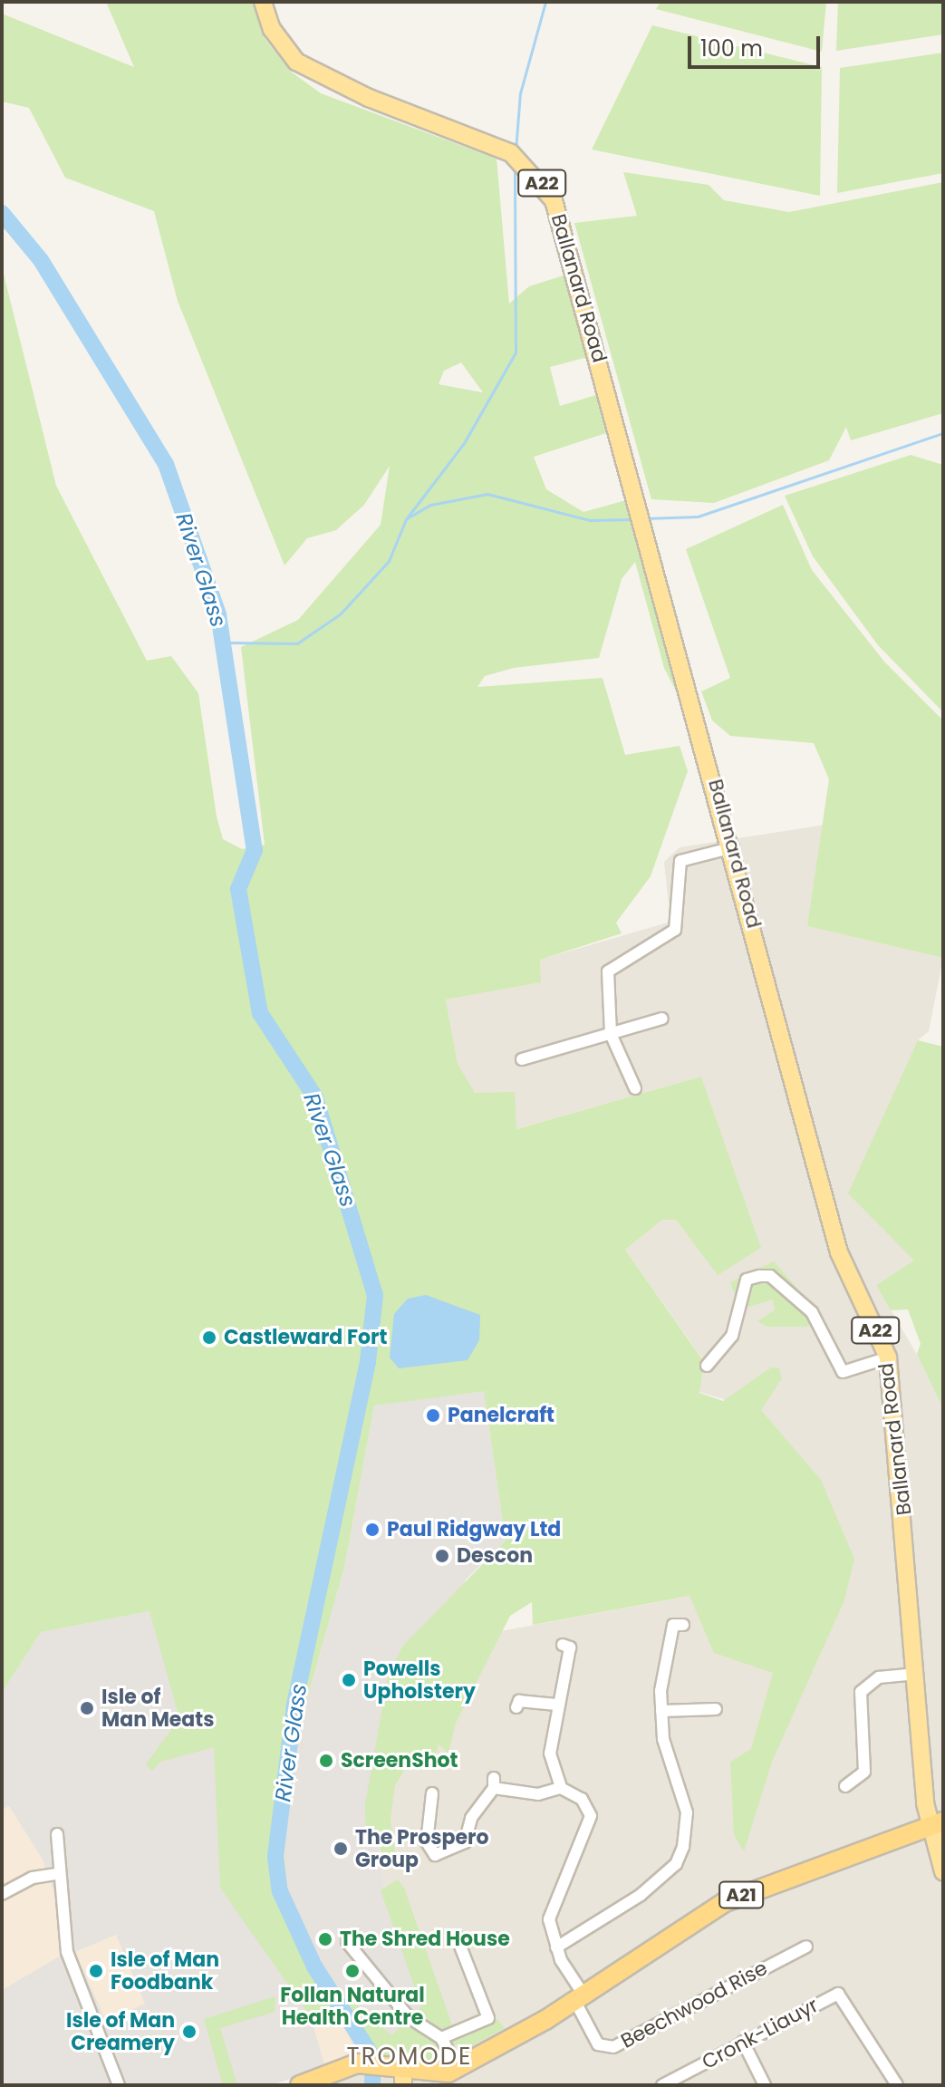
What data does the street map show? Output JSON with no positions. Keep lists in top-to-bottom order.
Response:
{
  "streets": {
    "highway": ["A21"],
    "main road": ["A22", "Ballanard Road"],
    "street": ["Beechwood Rise", "Cronk-Liauyr"]
  },
  "crossings": [
    ["Ballanard Road", "A21"],
    ["A21", "Beechwood Rise"]
  ],
  "districts": ["TROMODE"],
  "water": ["River Glass"],
  "places": [
    "Castleward Fort",
    "Panelcraft",
    "Paul Ridgway Ltd",
    "Descon",
    "Powells Upholstery",
    "Isle of Man Meats",
    "ScreenShot",
    "The Prospero Group",
    "The Shred House",
    "Isle of Man Foodbank",
    "Follan Natural Health Centre",
    "Isle of Man Creamery"
  ],
  "scale_bar": "100 m"
}
